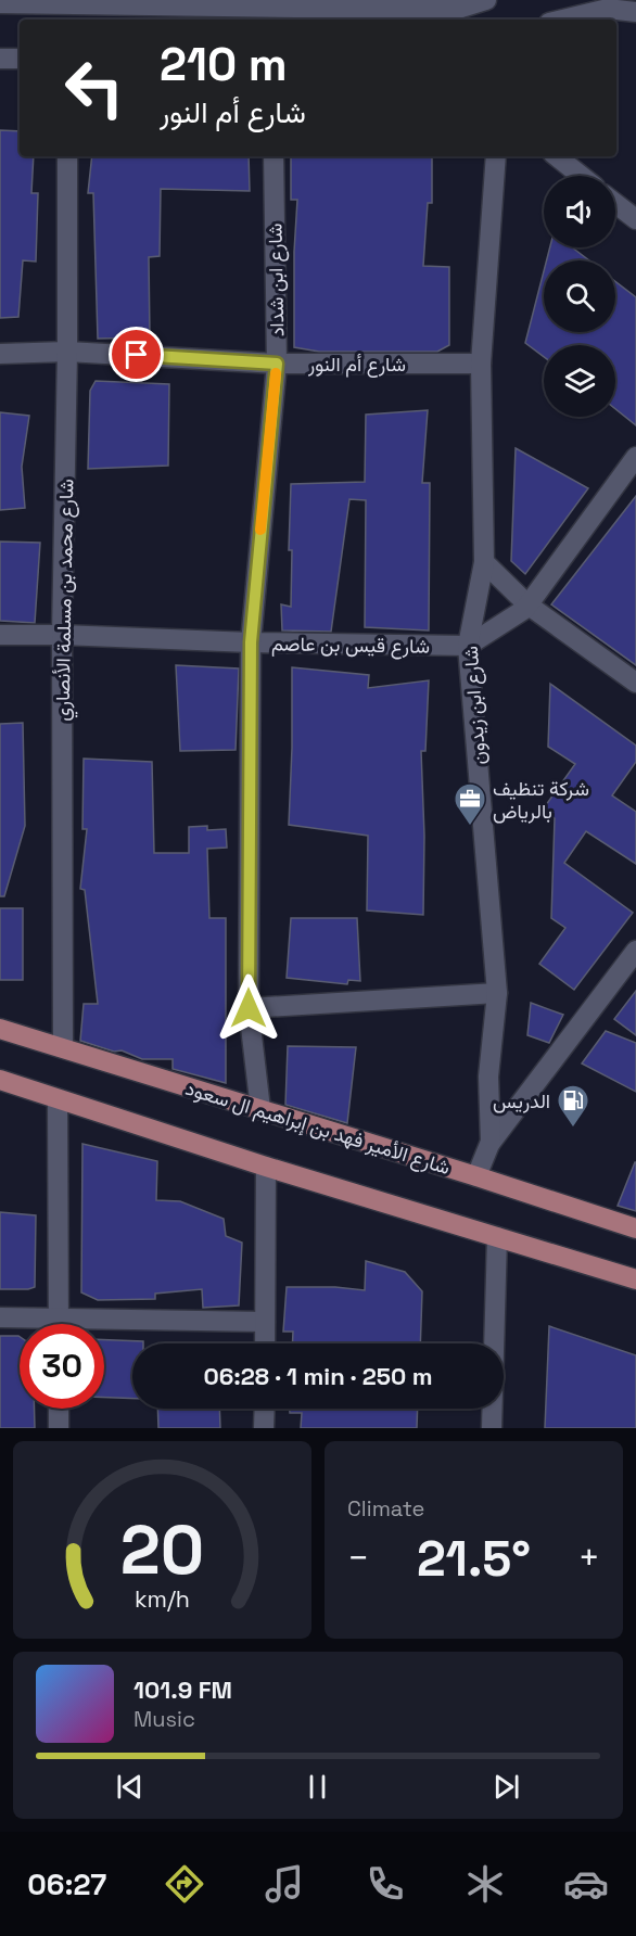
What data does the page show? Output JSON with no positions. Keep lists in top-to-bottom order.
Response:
{
  "streets": {
    "main road": ["شارع الأمير فهد بن إبراهيم ال سعود"],
    "street": [
      "شارع ابن شداد",
      "شارع أم النور",
      "شارع محمد بن مسلمة الأنصاري",
      "شارع قيس بن عاصم",
      "شارع ابن زيدون"
    ]
  },
  "crossings": [
    ["شارع ابن شداد", "شارع أم النور"],
    ["شارع ابن شداد", "شارع قيس بن عاصم"],
    ["شارع ابن شداد", "شارع الأمير فهد بن إبراهيم ال سعود"],
    ["شارع أم النور", "شارع محمد بن مسلمة الأنصاري"],
    ["شارع أم النور", "شارع ابن زيدون"],
    ["شارع محمد بن مسلمة الأنصاري", "شارع قيس بن عاصم"],
    ["شارع محمد بن مسلمة الأنصاري", "شارع الأمير فهد بن إبراهيم ال سعود"],
    ["شارع قيس بن عاصم", "شارع ابن زيدون"],
    ["شارع ابن زيدون", "شارع الأمير فهد بن إبراهيم ال سعود"]
  ],
  "places": {
    "office": ["شركة تنظيف بالرياض"],
    "fuel station": ["الدريس"]
  },
  "page": {
    "turn": ["210 m", "شارع أم النور"],
    "limit": "30",
    "trip": "06:28 · 1 min · 250 m",
    "tile": "Climate",
    "heat": ["−", "21.5°", "+"],
    "song": ["101.9 FM", "Music"],
    "tabs": "06:27",
    "gauge": ["20", "km/h"]
  }
}
